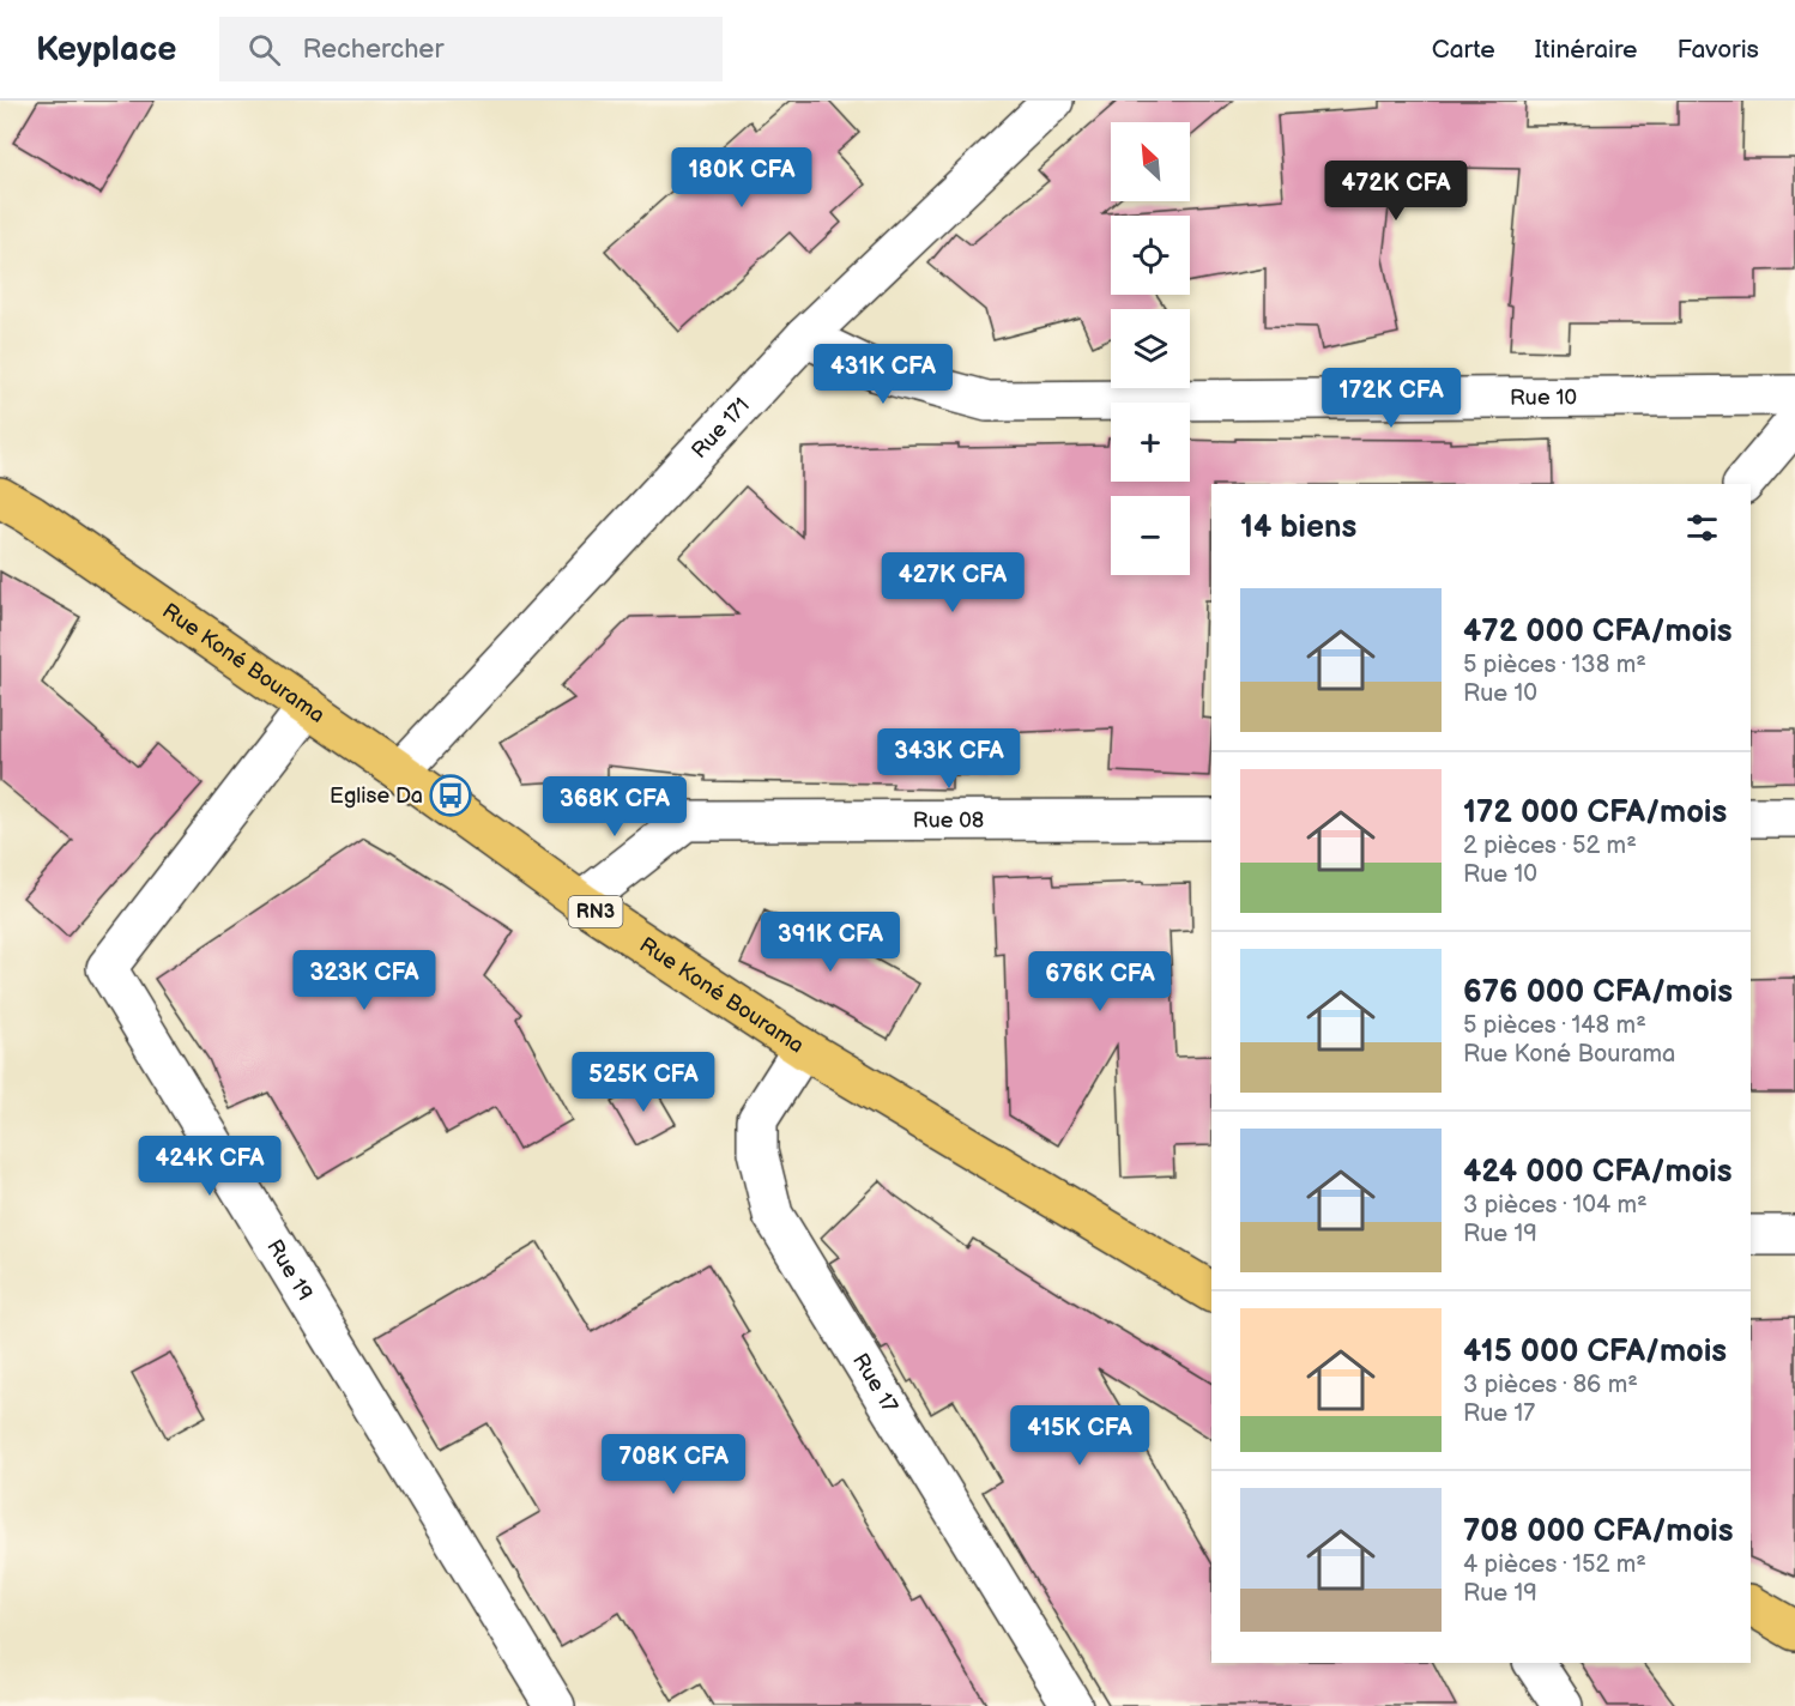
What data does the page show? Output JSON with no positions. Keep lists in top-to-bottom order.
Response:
{
  "streets": {
    "highway": ["Rue Koné Bourama", "RN3"],
    "street": [
      "Rue 10",
      "Rue 171",
      "Rue 08",
      "Rue 19",
      "Rue 17"
    ]
  },
  "crossings": [
    ["Rue 10", "Rue 171"],
    ["Rue 171", "Rue Koné Bourama"],
    ["Rue Koné Bourama", "Rue 08"],
    ["Rue Koné Bourama", "Rue 19"],
    ["Rue Koné Bourama", "Rue 17"]
  ],
  "places": {
    "bus stop": ["Eglise Da"]
  },
  "north": "top left",
  "page": {
    "header": "Keyplace",
    "search": "Rechercher",
    "nav": ["Carte", "Itinéraire", "Favoris"],
    "map_buttons": ["+", "−"],
    "price": [
      "180K CFA",
      "472K CFA",
      "431K CFA",
      "172K CFA",
      "427K CFA",
      "343K CFA",
      "368K CFA",
      "391K CFA",
      "323K CFA",
      "676K CFA",
      "525K CFA",
      "424K CFA",
      "415K CFA",
      "708K CFA"
    ],
    "heading": "14 biens",
    "list": [
      {
        "name": "472 000 CFA/mois",
        "note": "5 pièces · 138 m² · Rue 10"
      },
      {
        "name": "172 000 CFA/mois",
        "note": "2 pièces · 52 m² · Rue 10"
      },
      {
        "name": "676 000 CFA/mois",
        "note": "5 pièces · 148 m² · Rue Koné Bourama"
      },
      {
        "name": "424 000 CFA/mois",
        "note": "3 pièces · 104 m² · Rue 19"
      },
      {
        "name": "415 000 CFA/mois",
        "note": "3 pièces · 86 m² · Rue 17"
      },
      {
        "name": "708 000 CFA/mois",
        "note": "4 pièces · 152 m² · Rue 19"
      }
    ]
  }
}
